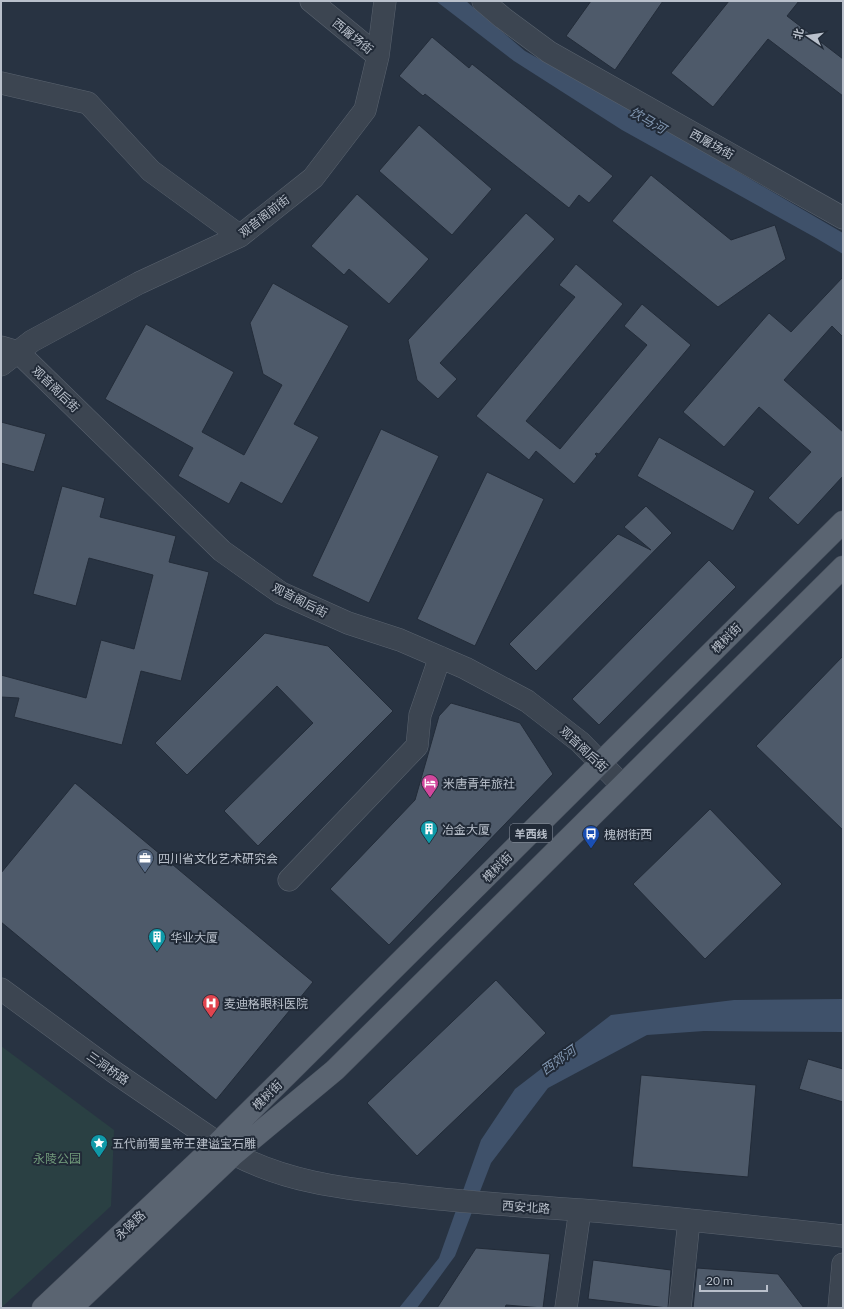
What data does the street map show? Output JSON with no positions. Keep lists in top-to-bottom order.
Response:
{
  "streets": {
    "main road": ["槐树街", "羊西线", "永陵路"],
    "street": [
      "西屠场街",
      "观音阁前街",
      "观音阁后街",
      "三洞桥路",
      "西安北路"
    ]
  },
  "crossings": [
    ["西屠场街", "观音阁前街"],
    ["观音阁前街", "观音阁后街"],
    ["观音阁后街", "槐树街"],
    ["槐树街", "三洞桥路"],
    ["槐树街", "西安北路"],
    ["槐树街", "永陵路"],
    ["三洞桥路", "西安北路"],
    ["三洞桥路", "永陵路"],
    ["西安北路", "永陵路"]
  ],
  "water": ["饮马河", "西郊河"],
  "parks": ["永陵公园"],
  "places": {
    "hotel": ["米唐青年旅社"],
    "building": ["冶金大厦", "华业大厦"],
    "bus stop": ["槐树街西"],
    "office": ["四川省文化艺术研究会"],
    "hospital": ["麦迪格眼科医院"],
    "place": ["五代前蜀皇帝王建谥宝石雕"]
  },
  "scale_bar": "20 m",
  "north": "left"
}
